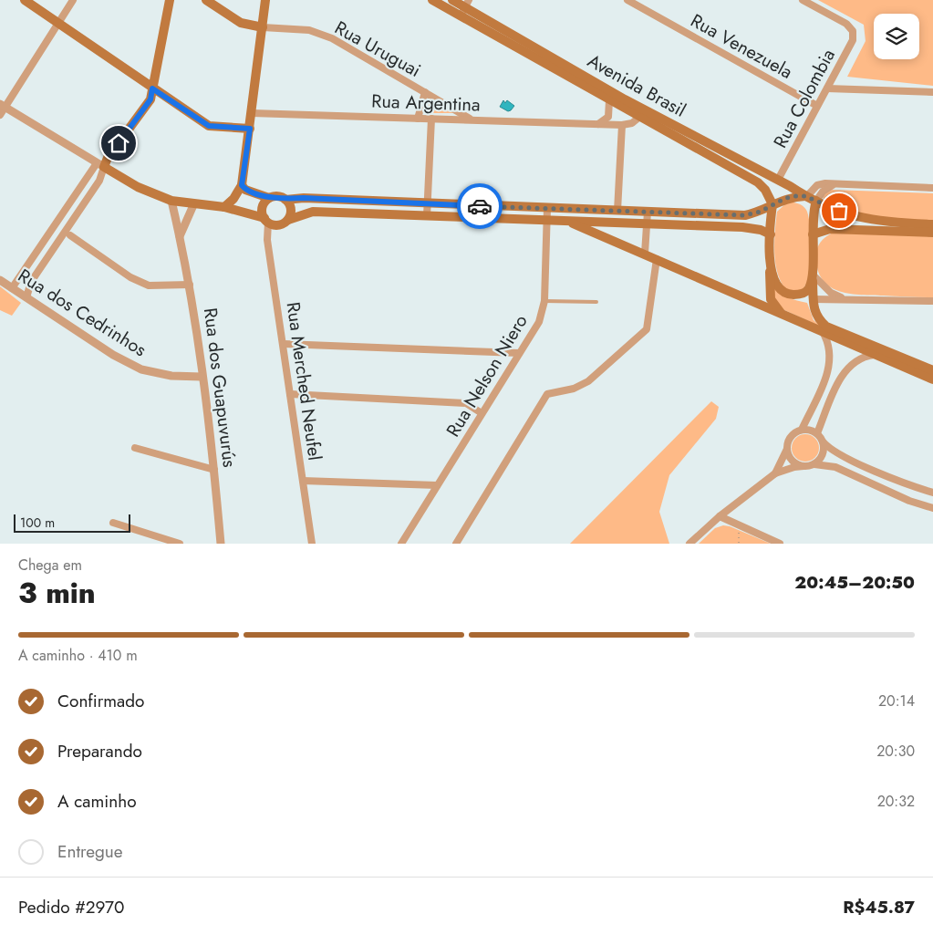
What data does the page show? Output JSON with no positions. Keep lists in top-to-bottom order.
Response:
{
  "streets": {
    "main road": ["Avenida Brasil"],
    "street": [
      "Rua Venezuela",
      "Rua Uruguai",
      "Rua Colombia",
      "Rua Argentina",
      "Rua dos Cedrinhos",
      "Rua Nelson Niero",
      "Rua Merched Neufel",
      "Rua dos Guapuvurús"
    ]
  },
  "crossings": [
    ["Rua Venezuela", "Rua Colombia"],
    ["Rua Uruguai", "Rua Argentina"],
    ["Avenida Brasil", "Rua Colombia"],
    ["Avenida Brasil", "Rua Argentina"],
    ["Rua dos Cedrinhos", "Rua dos Guapuvurús"]
  ],
  "scale_bar": "100 m",
  "page": {
    "scale": "100 m",
    "heading": ["3 min", "Chega em", "20:45–20:50"],
    "panel": ["Pedido #2970", "R$45.87"],
    "bar": "A caminho · 410 m",
    "list": [
      ["Confirmado", "20:14"],
      ["Preparando", "20:30"],
      ["A caminho", "20:32"],
      "Entregue"
    ]
  }
}
